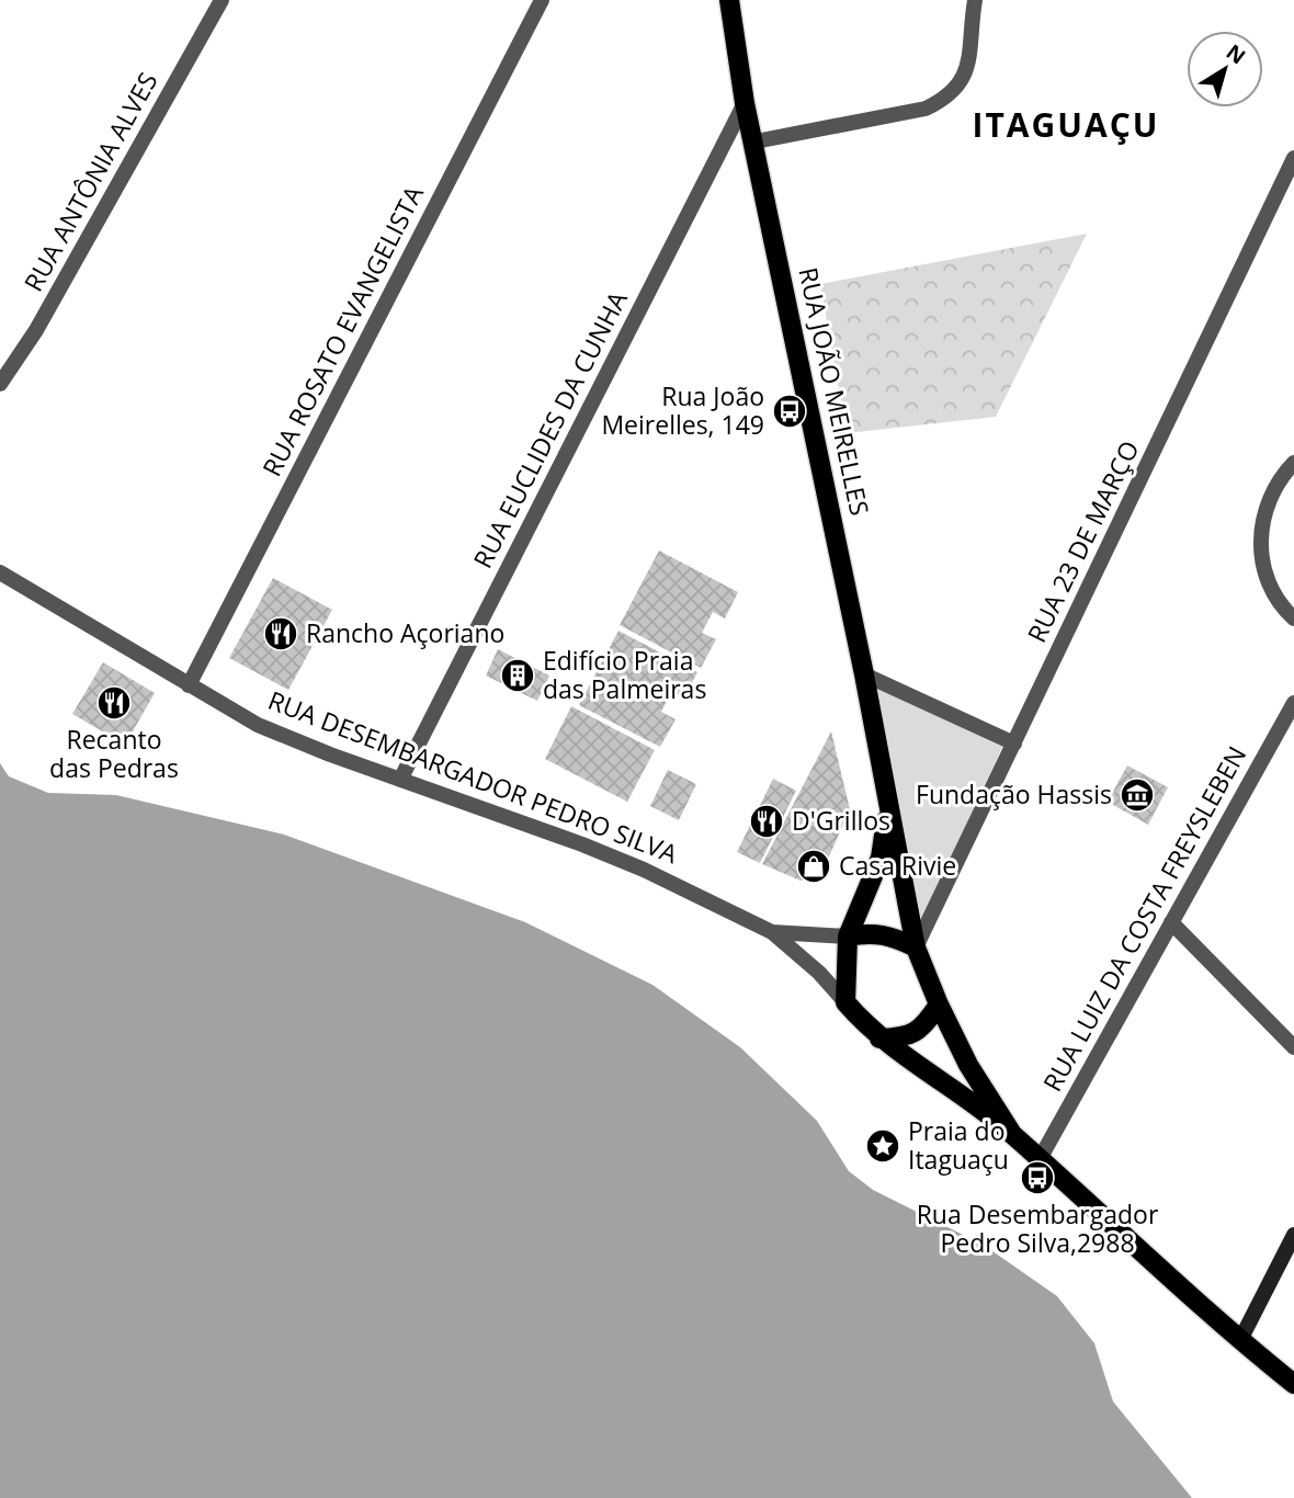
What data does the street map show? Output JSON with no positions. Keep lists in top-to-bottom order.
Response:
{
  "streets": {
    "main road": ["RUA JOÃO MEIRELLES", "RUA DESEMBARGADOR PEDRO SILVA"],
    "street": [
      "RUA ANTÔNIA ALVES",
      "RUA ROSATO EVANGELISTA",
      "RUA EUCLIDES DA CUNHA",
      "RUA 23 DE MARÇO",
      "RUA LUIZ DA COSTA FREYSLEBEN"
    ]
  },
  "crossings": [
    ["RUA ROSATO EVANGELISTA", "RUA DESEMBARGADOR PEDRO SILVA"],
    ["RUA JOÃO MEIRELLES", "RUA EUCLIDES DA CUNHA"],
    ["RUA JOÃO MEIRELLES", "RUA 23 DE MARÇO"],
    ["RUA JOÃO MEIRELLES", "RUA DESEMBARGADOR PEDRO SILVA"],
    ["RUA EUCLIDES DA CUNHA", "RUA DESEMBARGADOR PEDRO SILVA"],
    ["RUA 23 DE MARÇO", "RUA DESEMBARGADOR PEDRO SILVA"],
    ["RUA DESEMBARGADOR PEDRO SILVA", "RUA LUIZ DA COSTA FREYSLEBEN"]
  ],
  "districts": ["ITAGUAÇU"],
  "places": {
    "bus stop": ["Rua João Meirelles, 149", "Rua Desembargador Pedro Silva,2988"],
    "restaurant": ["Rancho Açoriano", "Recanto das Pedras", "D'Grillos"],
    "building": ["Edifício Praia das Palmeiras"],
    "museum": ["Fundação Hassis"],
    "shop": ["Casa Rivie"],
    "place": ["Praia do Itaguaçu"]
  },
  "north": "top right"
}
